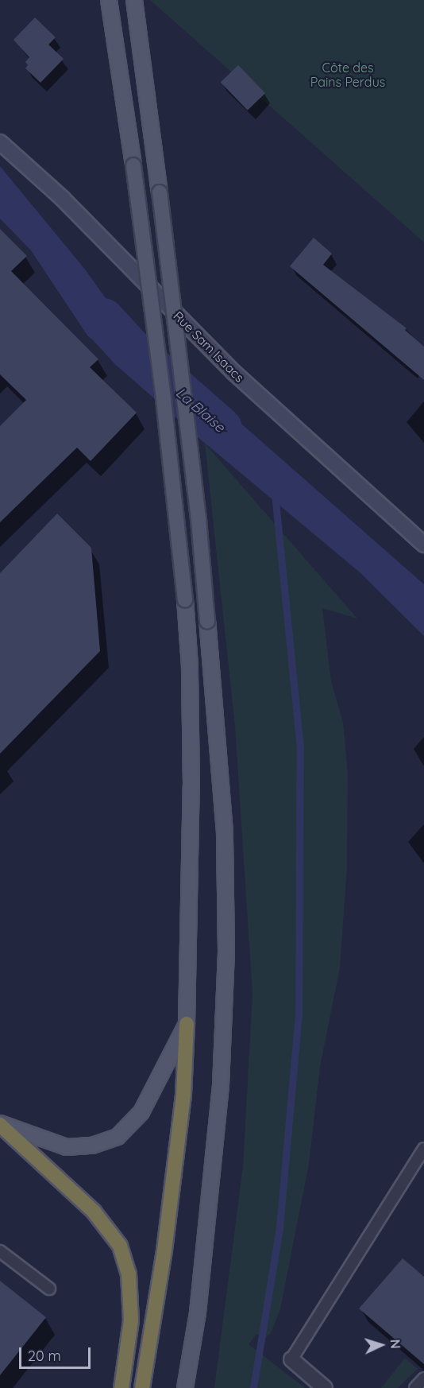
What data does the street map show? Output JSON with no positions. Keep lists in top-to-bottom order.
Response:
{
  "streets": {
    "main road": ["Rue Sam Isaacs"]
  },
  "water": ["La Blaise"],
  "parks": ["Côte des Pains Perdus"],
  "scale_bar": "20 m",
  "north": "right"
}
